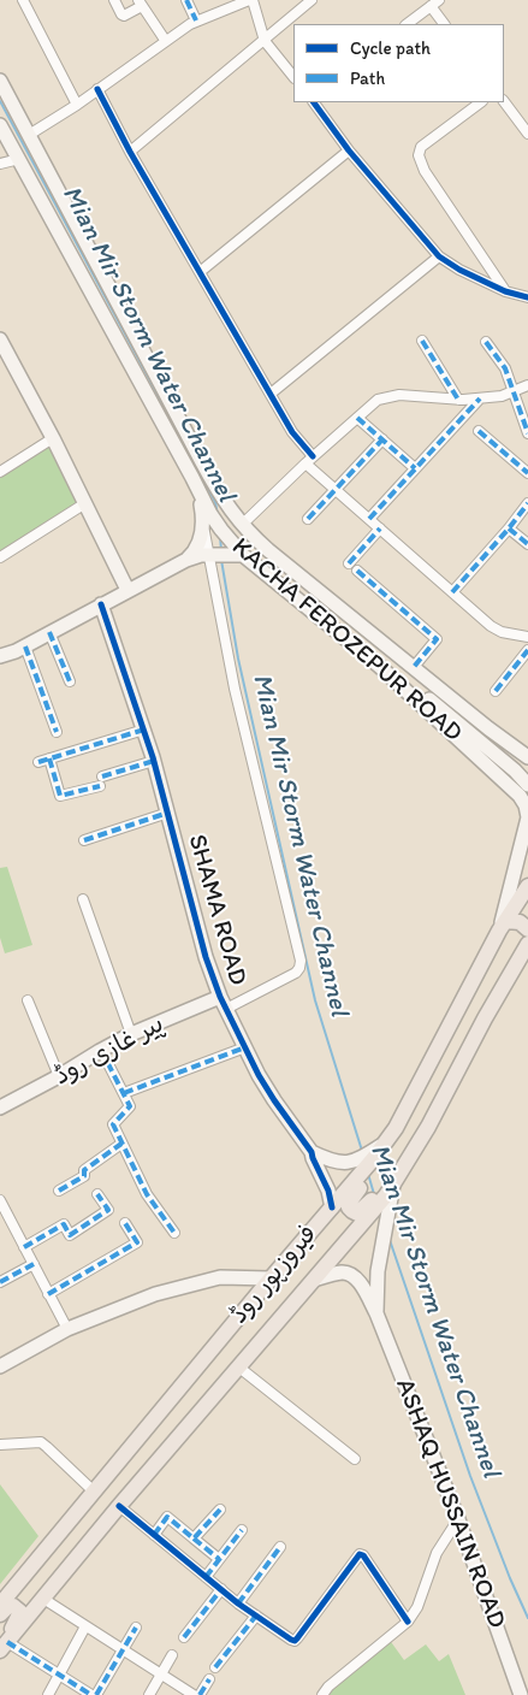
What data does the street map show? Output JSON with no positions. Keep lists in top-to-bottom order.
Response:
{
  "streets": {
    "main road": [
      "KACHA FEROZEPUR ROAD",
      "SHAMA ROAD",
      "پیر غازی روڈ",
      "فیروزپور روڈ",
      "ASHAQ HUSSAIN ROAD"
    ]
  },
  "crossings": [
    ["KACHA FEROZEPUR ROAD", "SHAMA ROAD"],
    ["KACHA FEROZEPUR ROAD", "پیر غازی روڈ"],
    ["KACHA FEROZEPUR ROAD", "فیروزپور روڈ"],
    ["SHAMA ROAD", "پیر غازی روڈ"],
    ["SHAMA ROAD", "فیروزپور روڈ"],
    ["فیروزپور روڈ", "ASHAQ HUSSAIN ROAD"]
  ],
  "water": ["Mian Mir Storm Water Channel"],
  "legend": ["Cycle path", "Path"]
}
